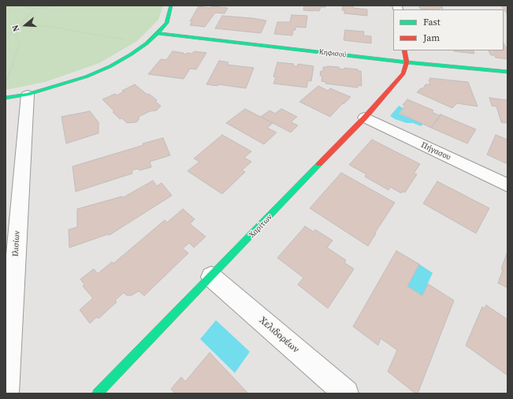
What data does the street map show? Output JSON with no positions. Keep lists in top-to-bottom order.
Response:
{
  "streets": {
    "street": [
      "Κηφισού",
      "Πήγασου",
      "Χαρίτων",
      "Ιλισίων",
      "Χελιδορέων"
    ]
  },
  "crossings": [
    ["Κηφισού", "Χαρίτων"],
    ["Πήγασου", "Χαρίτων"],
    ["Χαρίτων", "Χελιδορέων"]
  ],
  "legend": ["Fast", "Jam"],
  "north": "left"
}
